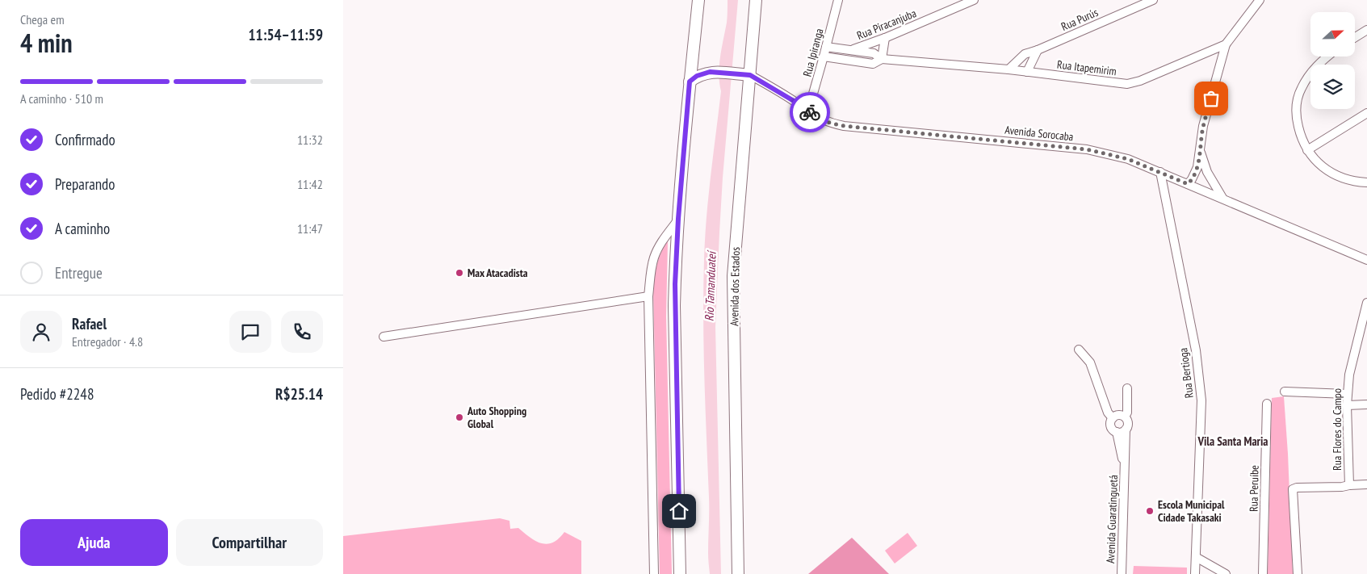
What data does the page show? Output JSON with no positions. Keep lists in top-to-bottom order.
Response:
{
  "streets": {
    "highway": ["Avenida dos Estados"],
    "street": [
      "Rua Purús",
      "Rua Piracanjuba",
      "Rua Ipiranga",
      "Rua Itapemirim",
      "Avenida Sorocaba",
      "Rua Bertioga",
      "Rua Flores do Campo",
      "Rua Peruíbe",
      "Avenida Guaratinguetá"
    ]
  },
  "crossings": [
    ["Rua Purús", "Rua Itapemirim"],
    ["Rua Piracanjuba", "Rua Itapemirim"],
    ["Rua Ipiranga", "Rua Itapemirim"],
    ["Rua Ipiranga", "Avenida Sorocaba"],
    ["Avenida Sorocaba", "Avenida dos Estados"],
    ["Avenida Sorocaba", "Rua Bertioga"]
  ],
  "districts": ["Vila Santa Maria"],
  "water": ["Rio Tamanduateí"],
  "places": ["Max Atacadista", "Auto Shopping Global", "Escola Municipal Cidade Takasaki"],
  "north": "right",
  "page": {
    "heading": ["4 min", "Chega em", "11:54–11:59"],
    "panel": [
      "Rafael",
      "Entregador · 4.8",
      "Pedido #2248",
      "R$25.14"
    ],
    "bar": "A caminho · 510 m",
    "list": [
      ["Confirmado", "11:32"],
      ["Preparando", "11:42"],
      ["A caminho", "11:47"],
      "Entregue"
    ],
    "buttons": ["Ajuda", "Compartilhar"]
  }
}
